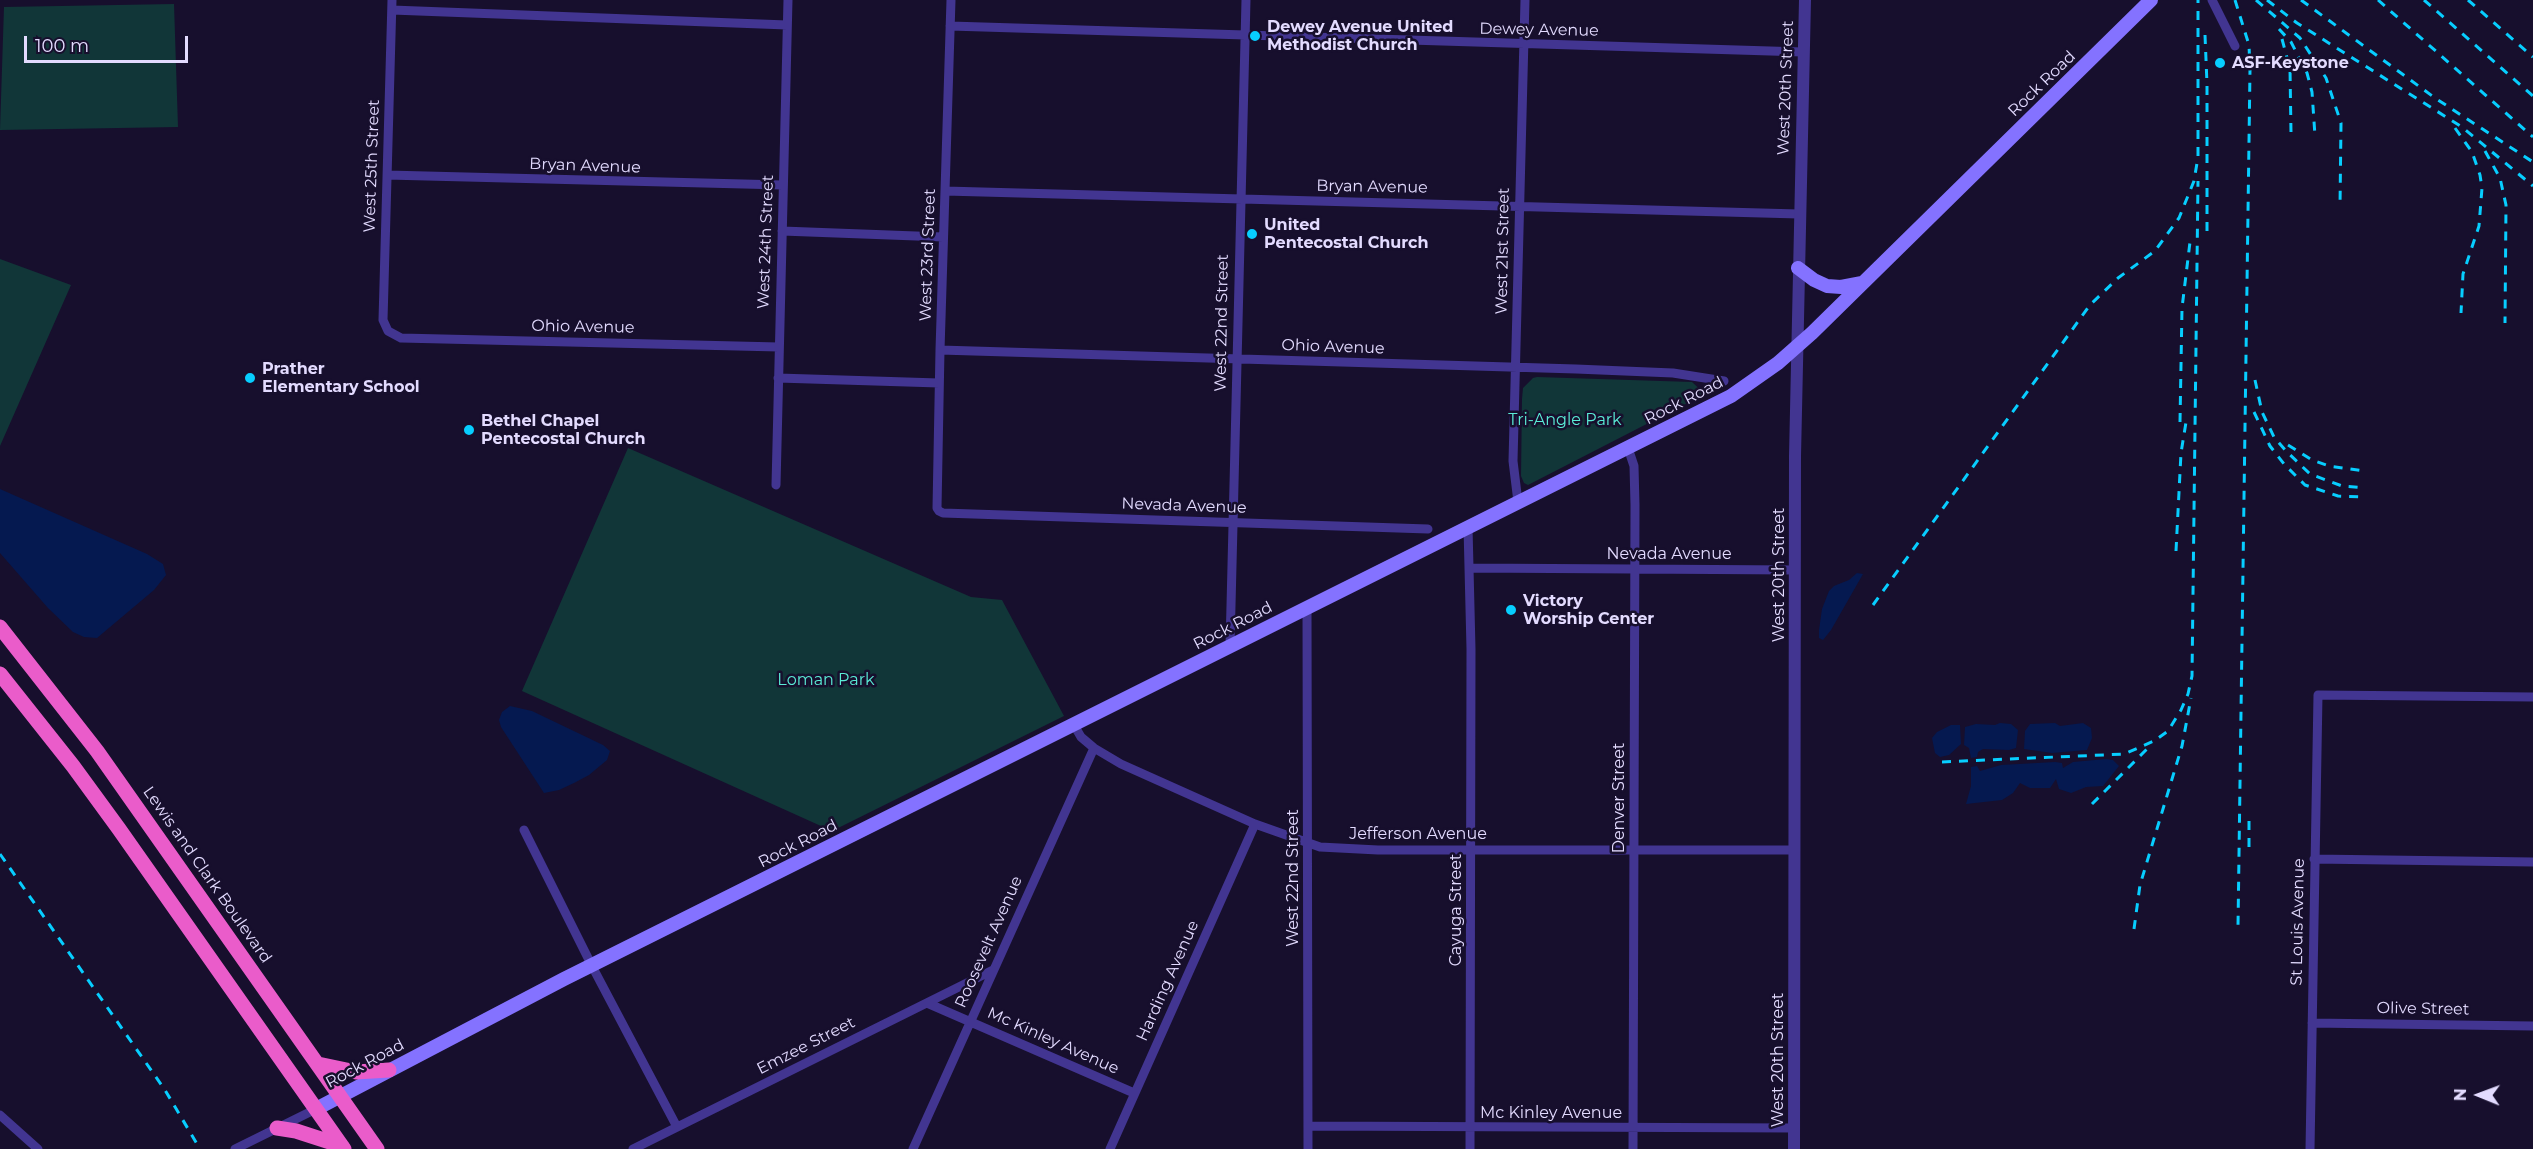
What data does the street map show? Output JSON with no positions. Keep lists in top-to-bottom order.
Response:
{
  "streets": {
    "highway": ["Lewis and Clark Boulevard"],
    "main road": ["Rock Road"],
    "street": [
      "Dewey Avenue",
      "West 20th Street",
      "West 25th Street",
      "Bryan Avenue",
      "West 24th Street",
      "West 21st Street",
      "West 23rd Street",
      "West 22nd Street",
      "Ohio Avenue",
      "Nevada Avenue",
      "Denver Street",
      "Jefferson Avenue",
      "Cayuga Street",
      "St Louis Avenue",
      "Roosevelt Avenue",
      "Harding Avenue",
      "Olive Street",
      "Mc Kinley Avenue",
      "Emzee Street"
    ]
  },
  "crossings": [
    ["Dewey Avenue", "West 20th Street"],
    ["Dewey Avenue", "West 21st Street"],
    ["Dewey Avenue", "West 23rd Street"],
    ["Dewey Avenue", "West 22nd Street"],
    ["Rock Road", "West 20th Street"],
    ["Rock Road", "West 21st Street"],
    ["Rock Road", "West 22nd Street"],
    ["Rock Road", "Denver Street"],
    ["Rock Road", "Jefferson Avenue"],
    ["Rock Road", "Lewis and Clark Boulevard"],
    ["Rock Road", "Cayuga Street"],
    ["West 20th Street", "Bryan Avenue"],
    ["West 20th Street", "Nevada Avenue"],
    ["West 20th Street", "Jefferson Avenue"],
    ["West 20th Street", "Mc Kinley Avenue"],
    ["West 25th Street", "Bryan Avenue"],
    ["West 25th Street", "Ohio Avenue"],
    ["Bryan Avenue", "West 24th Street"],
    ["Bryan Avenue", "West 21st Street"],
    ["Bryan Avenue", "West 23rd Street"],
    ["Bryan Avenue", "West 22nd Street"],
    ["West 24th Street", "Ohio Avenue"],
    ["West 21st Street", "Ohio Avenue"],
    ["West 23rd Street", "Ohio Avenue"],
    ["West 23rd Street", "Nevada Avenue"],
    ["West 22nd Street", "Ohio Avenue"],
    ["West 22nd Street", "Nevada Avenue"],
    ["West 22nd Street", "Jefferson Avenue"],
    ["West 22nd Street", "Mc Kinley Avenue"],
    ["Nevada Avenue", "Denver Street"],
    ["Nevada Avenue", "Cayuga Street"],
    ["Denver Street", "Jefferson Avenue"],
    ["Denver Street", "Mc Kinley Avenue"],
    ["Jefferson Avenue", "Cayuga Street"],
    ["Jefferson Avenue", "Roosevelt Avenue"],
    ["Jefferson Avenue", "Harding Avenue"],
    ["Cayuga Street", "Mc Kinley Avenue"],
    ["St Louis Avenue", "Olive Street"],
    ["Roosevelt Avenue", "Mc Kinley Avenue"],
    ["Roosevelt Avenue", "Emzee Street"],
    ["Harding Avenue", "Mc Kinley Avenue"],
    ["Mc Kinley Avenue", "Emzee Street"]
  ],
  "parks": ["Tri-Angle Park", "Loman Park"],
  "places": [
    "Dewey Avenue United Methodist Church",
    "ASF-Keystone",
    "United Pentecostal Church",
    "Prather Elementary School",
    "Bethel Chapel Pentecostal Church",
    "Victory Worship Center"
  ],
  "scale_bar": "100 m",
  "north": "left"
}
